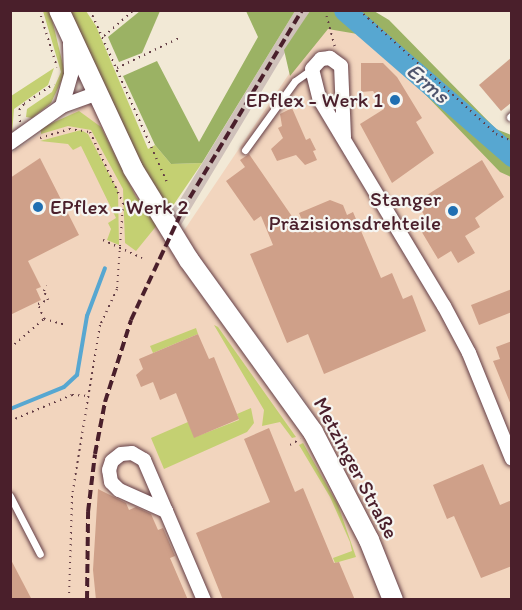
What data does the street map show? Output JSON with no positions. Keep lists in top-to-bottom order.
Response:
{
  "streets": {
    "street": ["Metzinger Straße"]
  },
  "water": ["Erms"],
  "places": ["EPflex - Werk 1", "EPflex - Werk 2", "Stanger Präzisionsdrehteile"]
}
